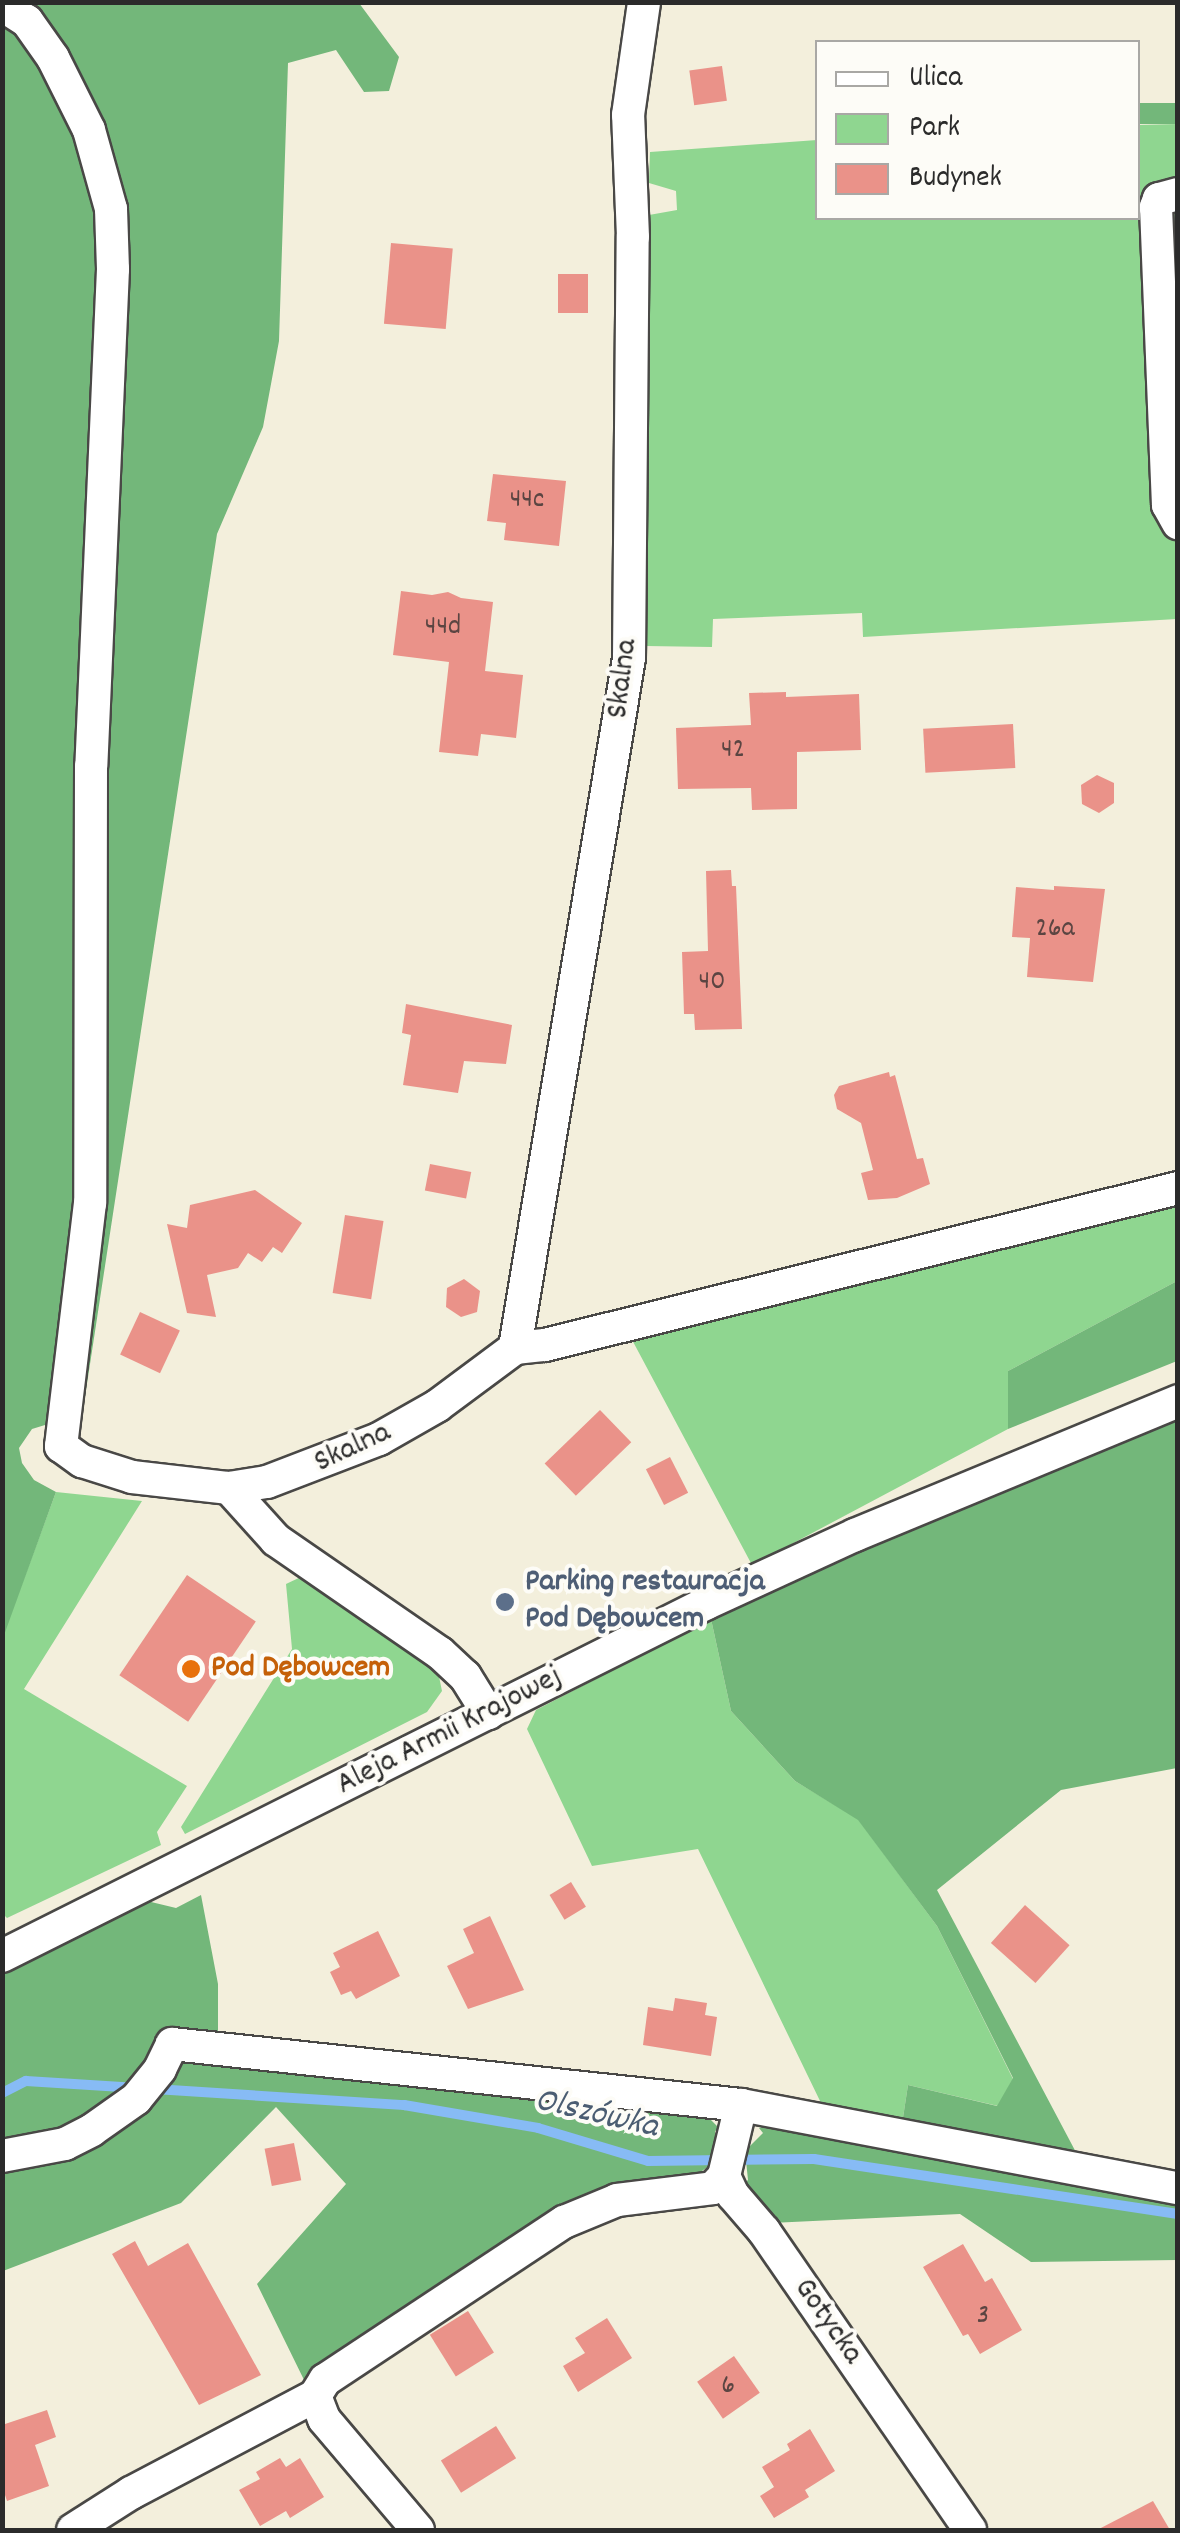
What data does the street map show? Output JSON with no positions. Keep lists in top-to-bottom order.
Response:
{
  "streets": {
    "street": ["Skalna", "Aleja Armii Krajowej", "Gotycka"]
  },
  "water": ["Olszówka"],
  "places": ["Parking restauracja Pod Dębowcem", "Pod Dębowcem"],
  "house_numbers": [
    "44c",
    "44d",
    "42",
    "26a",
    "40",
    "3",
    "6"
  ],
  "legend": ["Ulica", "Park", "Budynek"]
}
